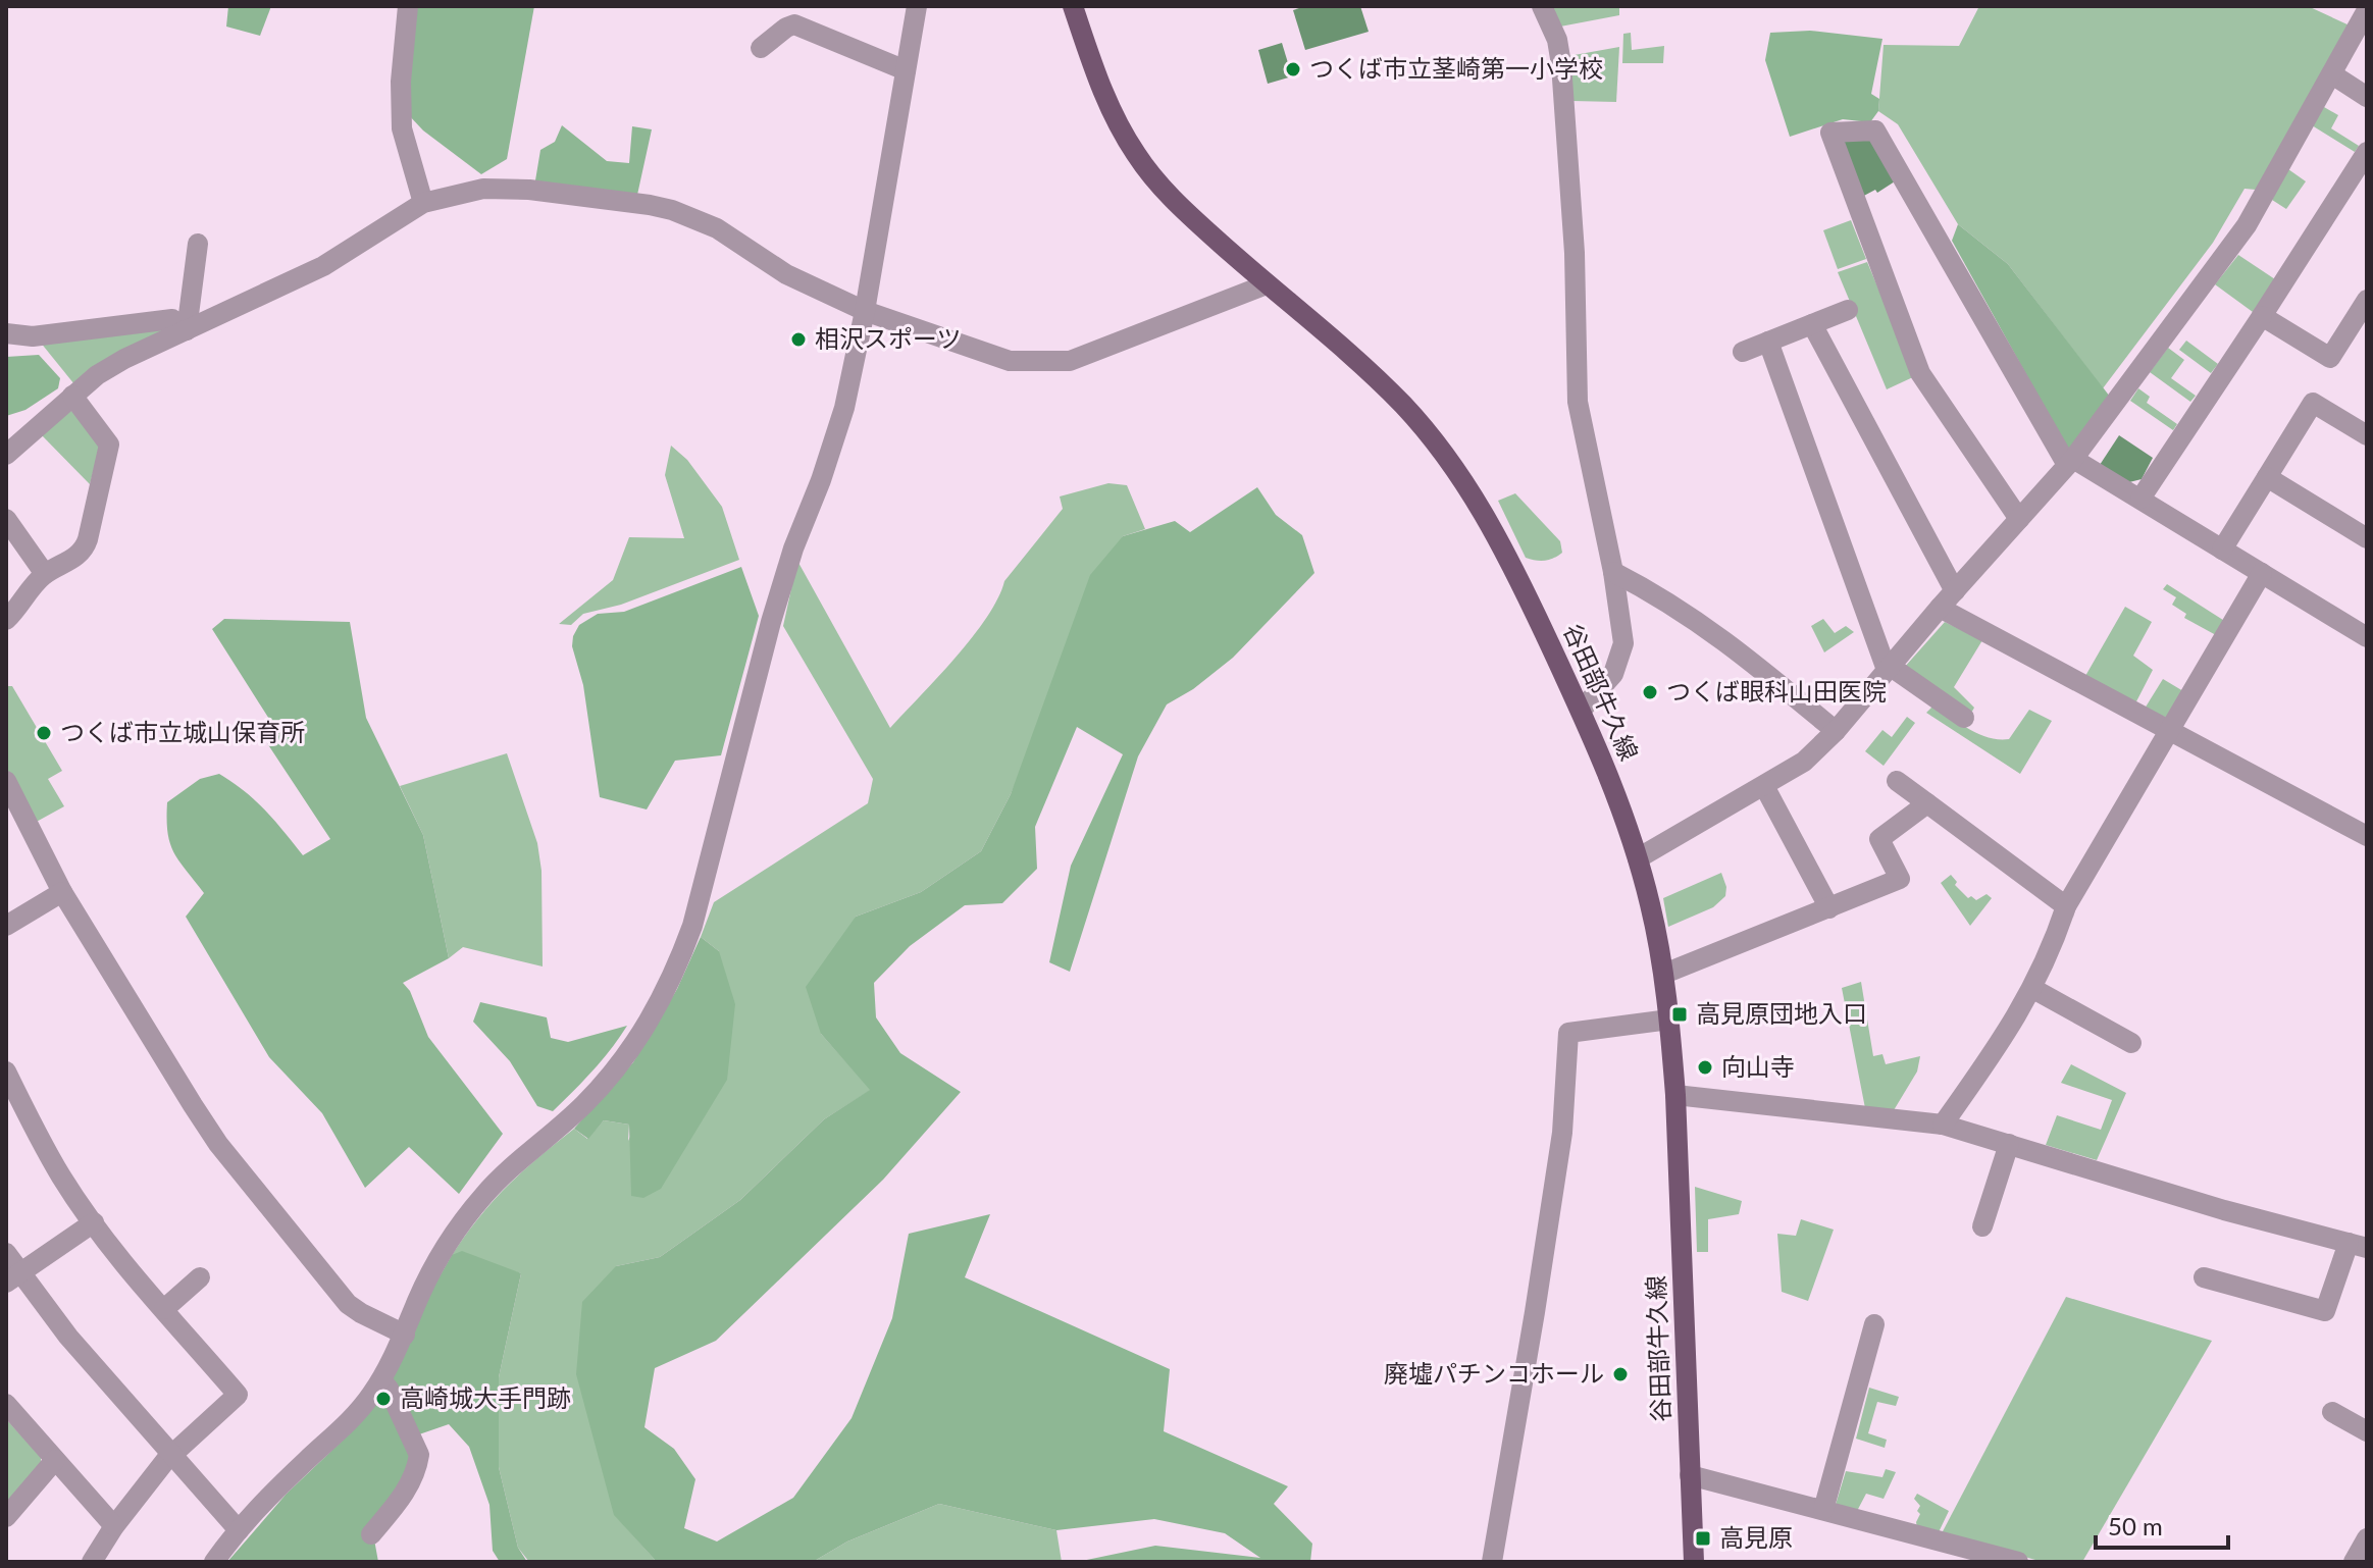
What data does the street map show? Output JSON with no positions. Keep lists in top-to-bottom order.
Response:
{
  "streets": {
    "main road": ["谷田部牛久線"]
  },
  "places": {
    "other": [
      "つくば市立茎崎第一小学校",
      "相沢スポーツ",
      "つくば眼科山田医院",
      "つくば市立城山保育所",
      "向山寺",
      "廃墟パチンコホール",
      "高崎城大手門跡"
    ],
    "transit": ["高見原団地入口", "高見原"]
  },
  "scale_bar": "50 m"
}
